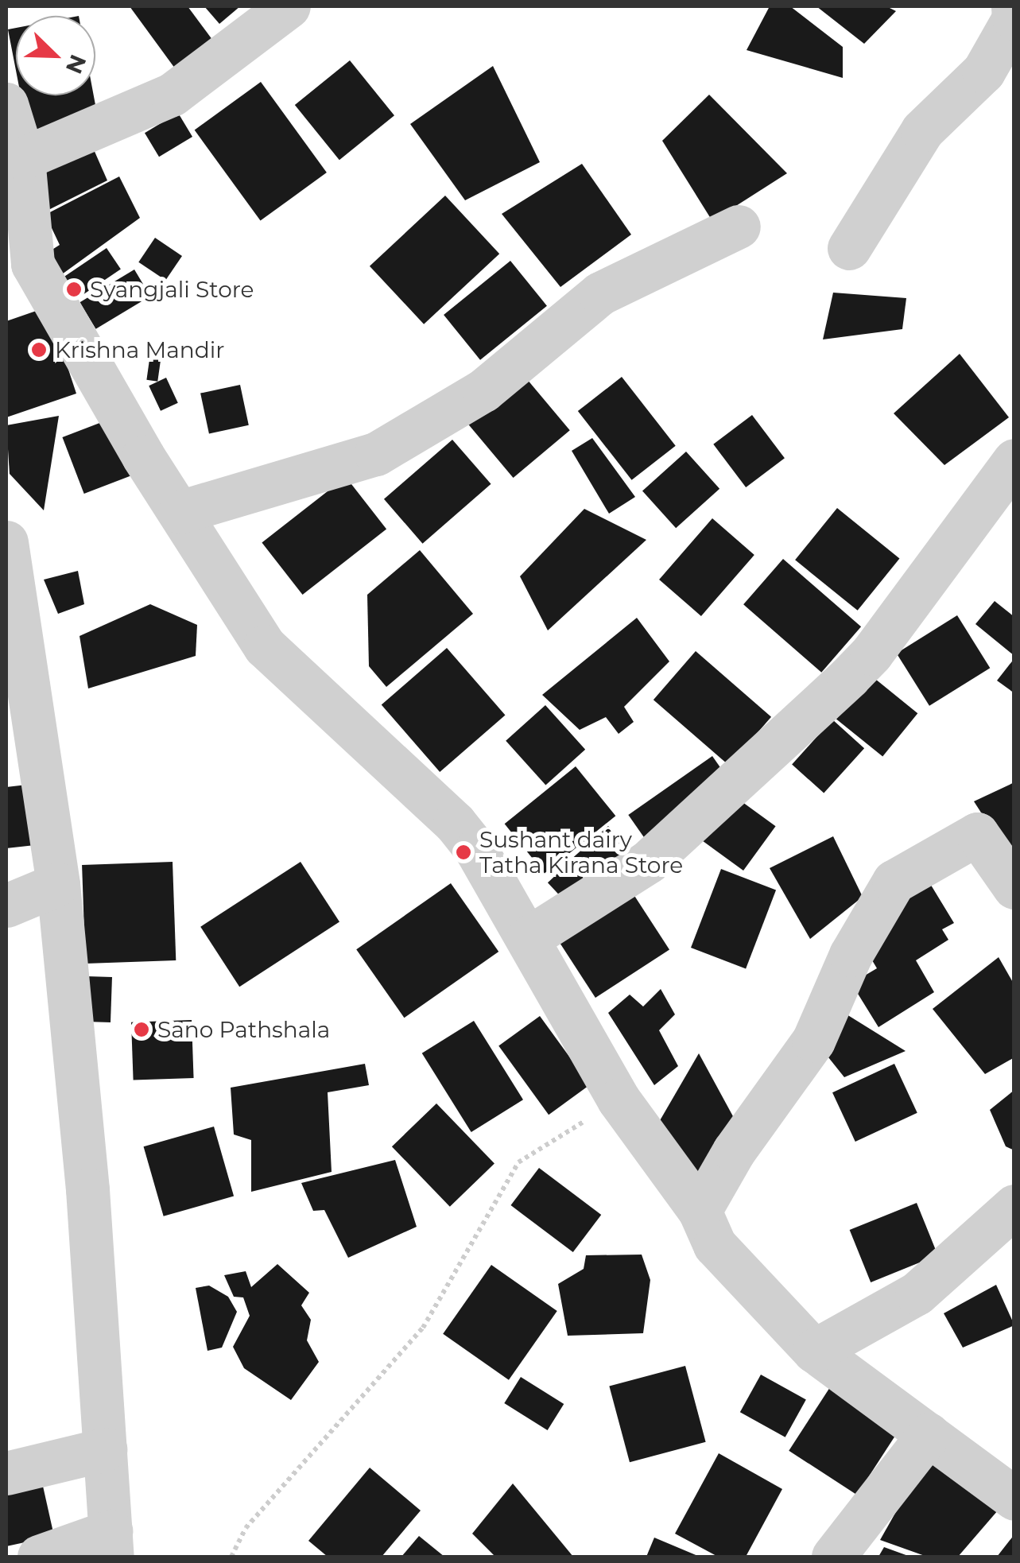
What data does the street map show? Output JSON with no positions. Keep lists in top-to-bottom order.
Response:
{
  "places": [
    "Syangjali Store",
    "Krishna Mandir",
    "Sushant dairy Tatha Kirana Store",
    "Sano Pathshala"
  ],
  "north": "bottom right"
}
